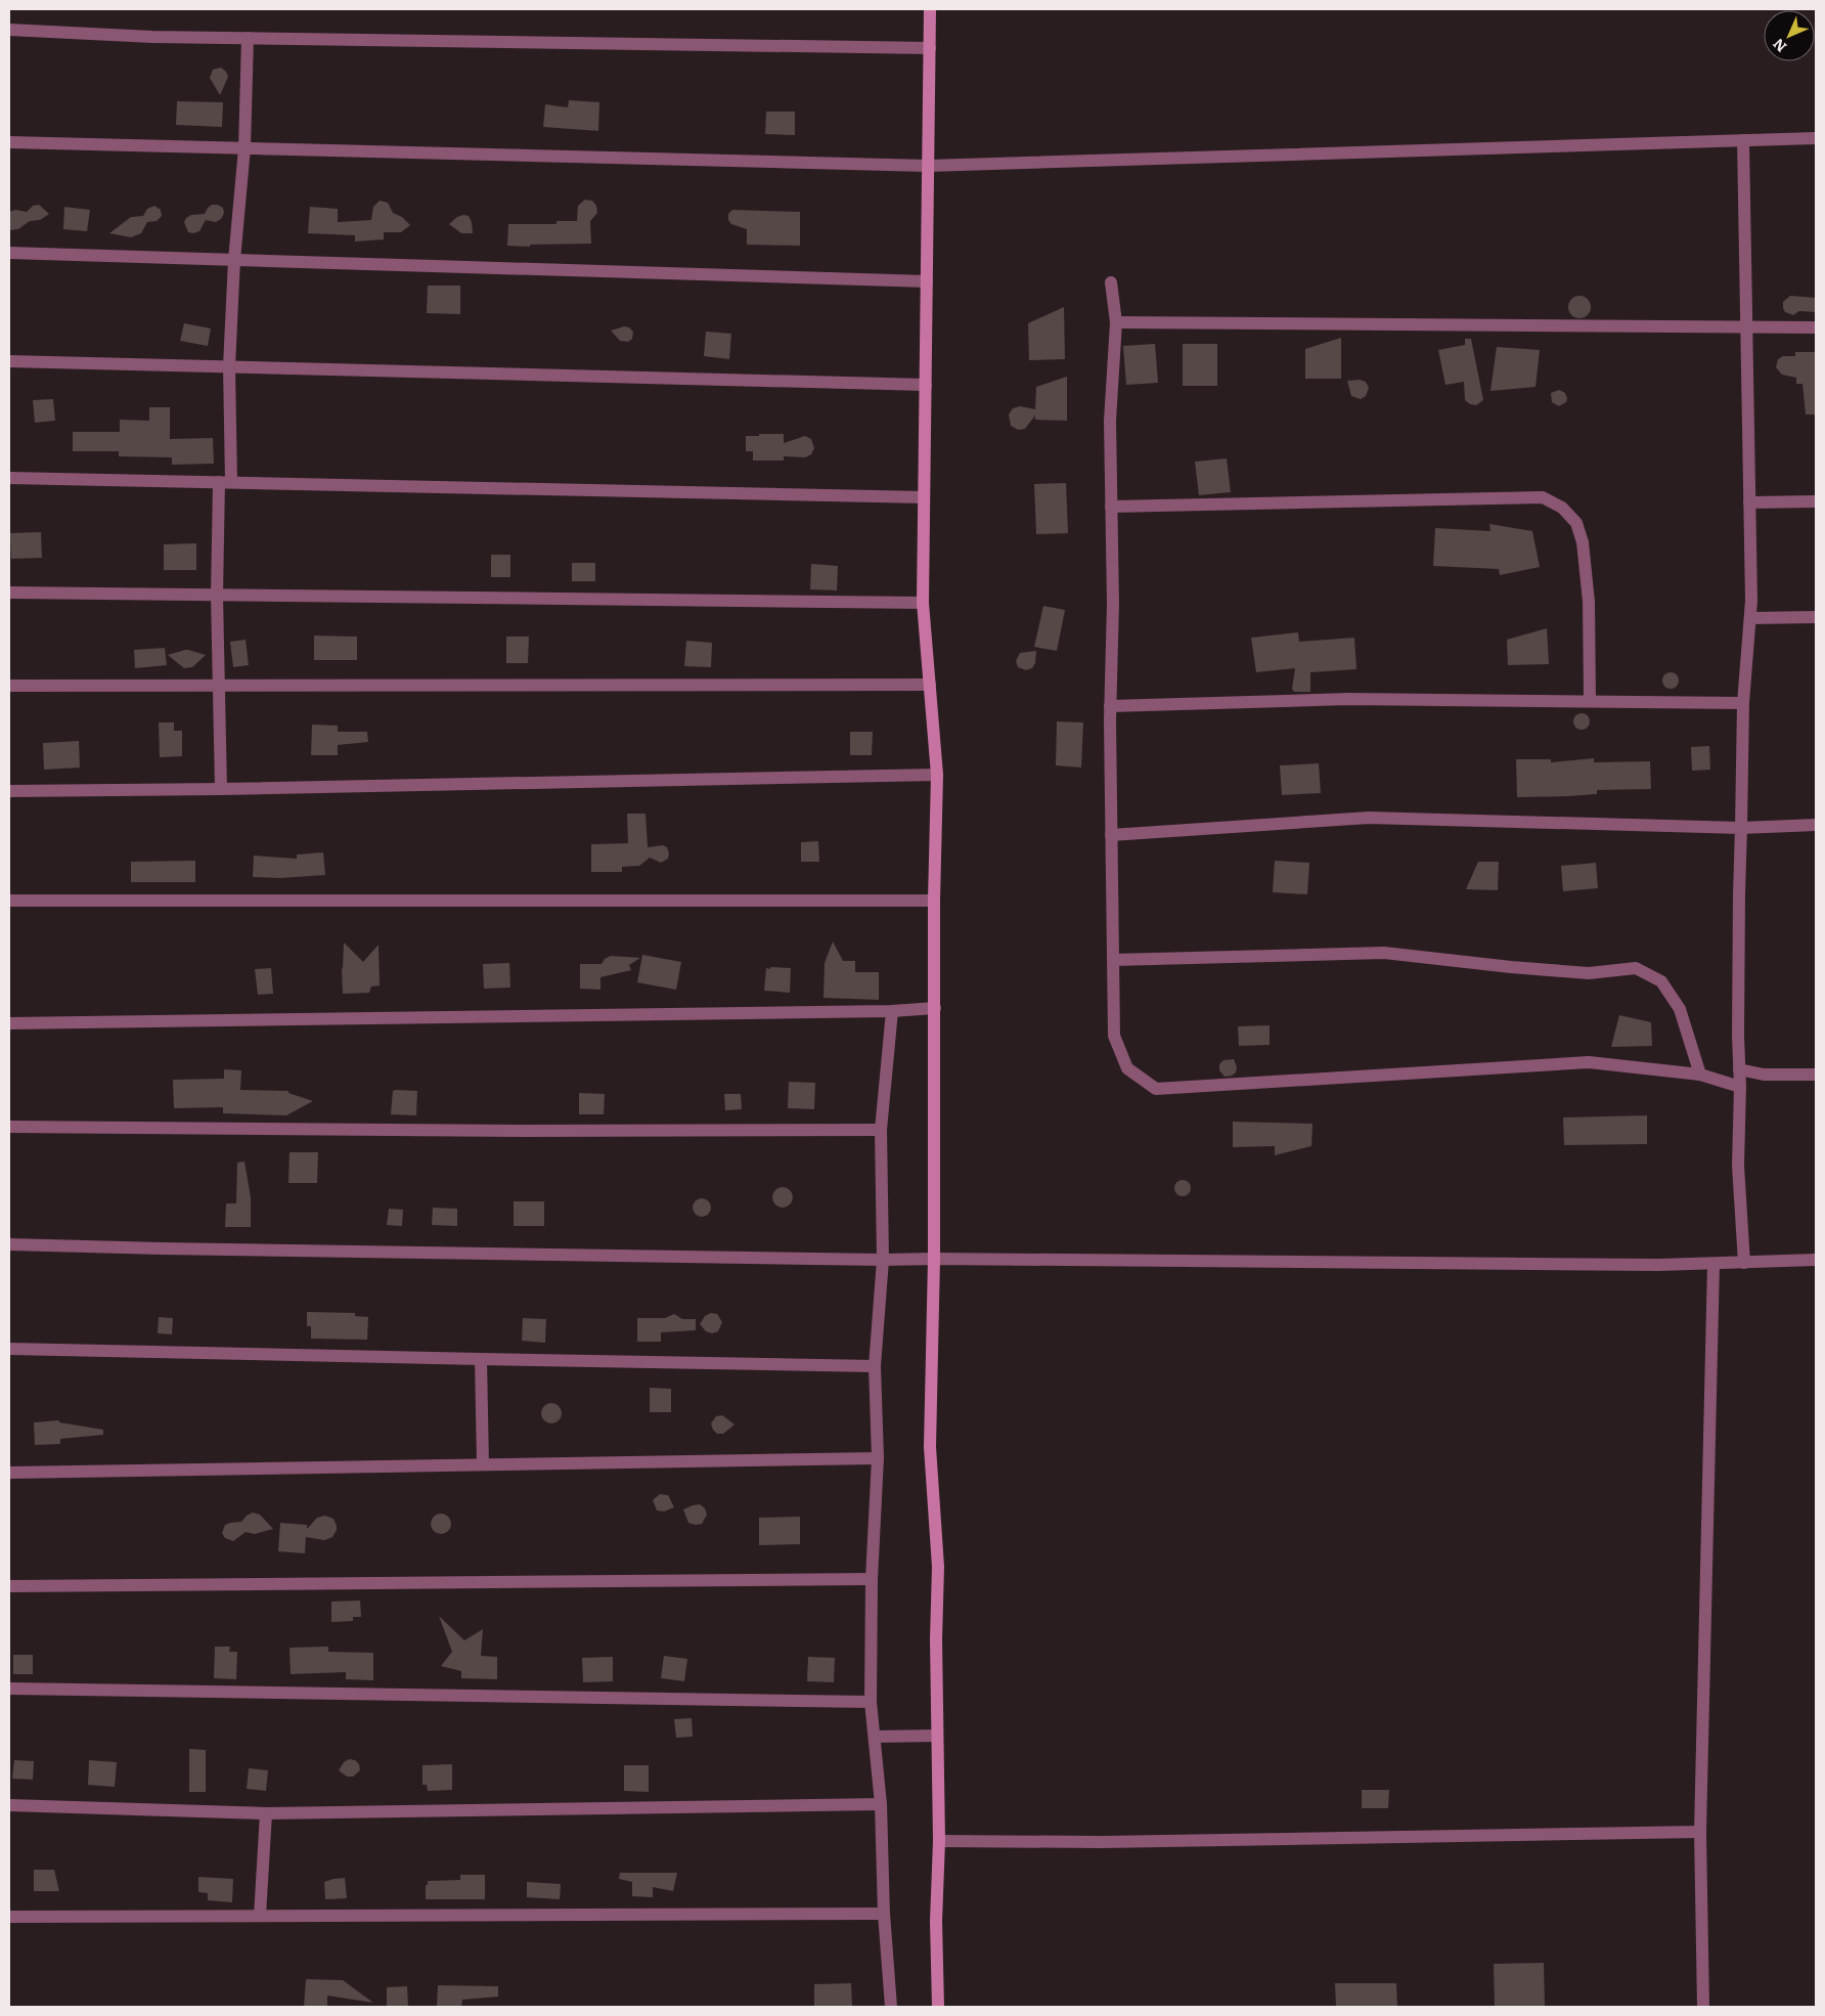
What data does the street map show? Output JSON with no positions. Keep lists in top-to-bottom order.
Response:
{
  "north": "bottom left"
}
